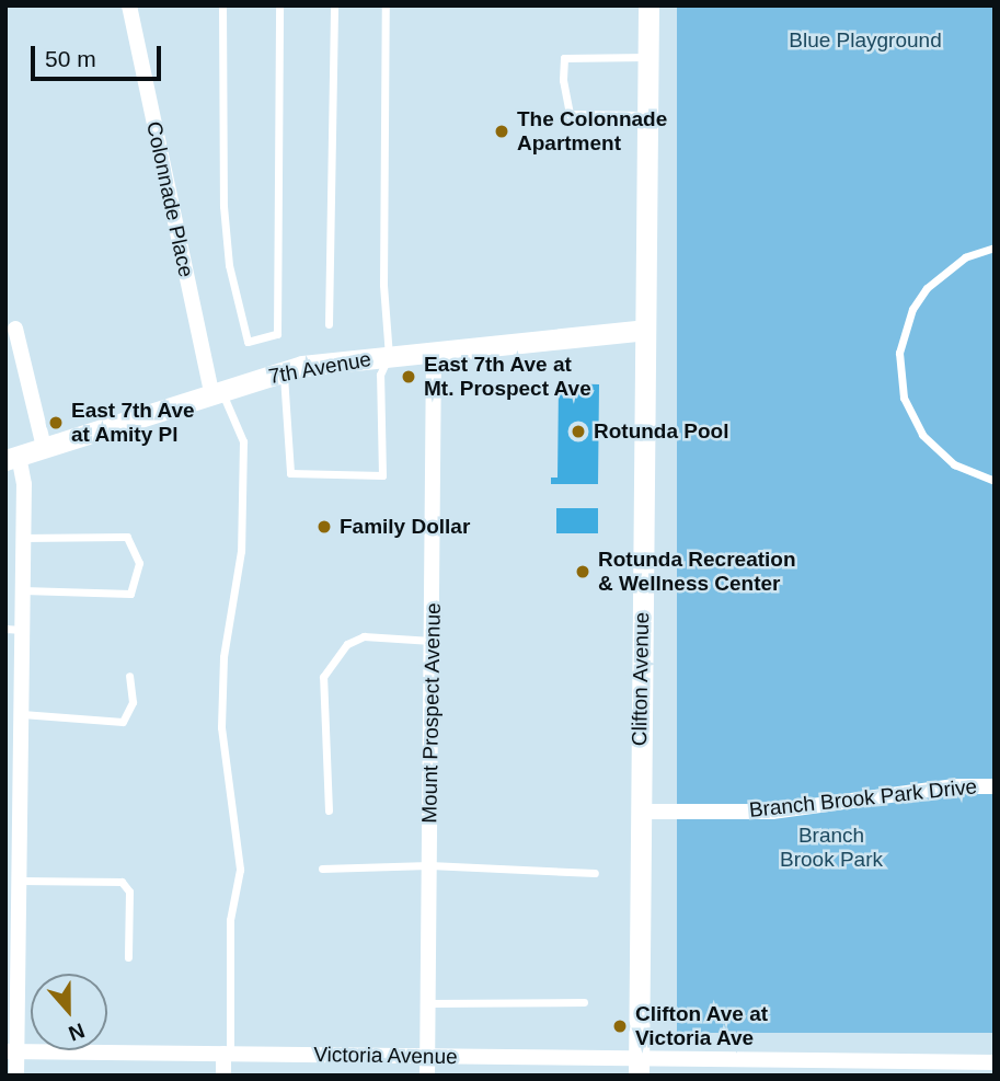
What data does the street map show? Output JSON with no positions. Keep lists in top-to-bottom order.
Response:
{
  "streets": {
    "main road": ["7th Avenue", "Clifton Avenue"],
    "street": [
      "Colonnade Place",
      "Mount Prospect Avenue",
      "Branch Brook Park Drive",
      "Victoria Avenue"
    ]
  },
  "crossings": [
    ["Colonnade Place", "7th Avenue"],
    ["7th Avenue", "Clifton Avenue"],
    ["7th Avenue", "Mount Prospect Avenue"],
    ["Clifton Avenue", "Branch Brook Park Drive"],
    ["Clifton Avenue", "Victoria Avenue"],
    ["Mount Prospect Avenue", "Victoria Avenue"]
  ],
  "parks": ["Blue Playground", "Branch Brook Park"],
  "places": [
    "The Colonnade Apartment",
    "East 7th Ave at Mt. Prospect Ave",
    "East 7th Ave at Amity Pl",
    "Rotunda Pool",
    "Family Dollar",
    "Rotunda Recreation & Wellness Center",
    "Clifton Ave at Victoria Ave"
  ],
  "scale_bar": "50 m",
  "north": "bottom"
}
